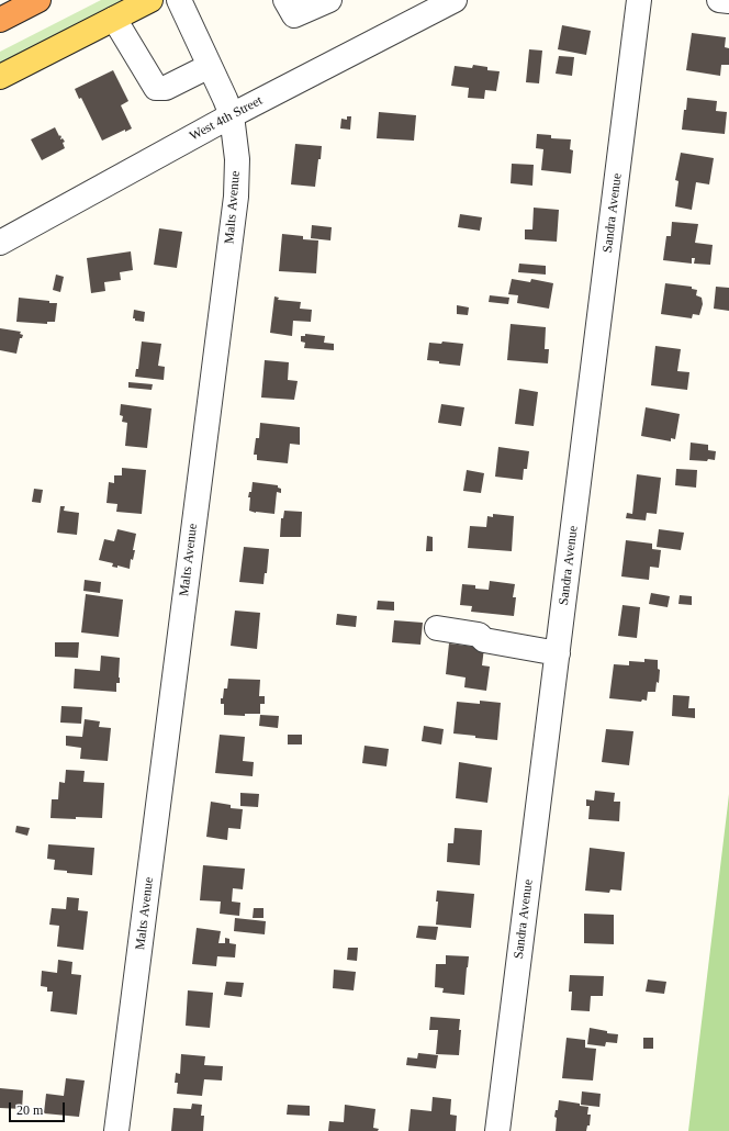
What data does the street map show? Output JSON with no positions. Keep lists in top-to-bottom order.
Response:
{
  "streets": {
    "street": ["West 4th Street", "Malts Avenue", "Sandra Avenue"]
  },
  "crossings": [
    ["West 4th Street", "Malts Avenue"]
  ],
  "scale_bar": "20 m"
}
